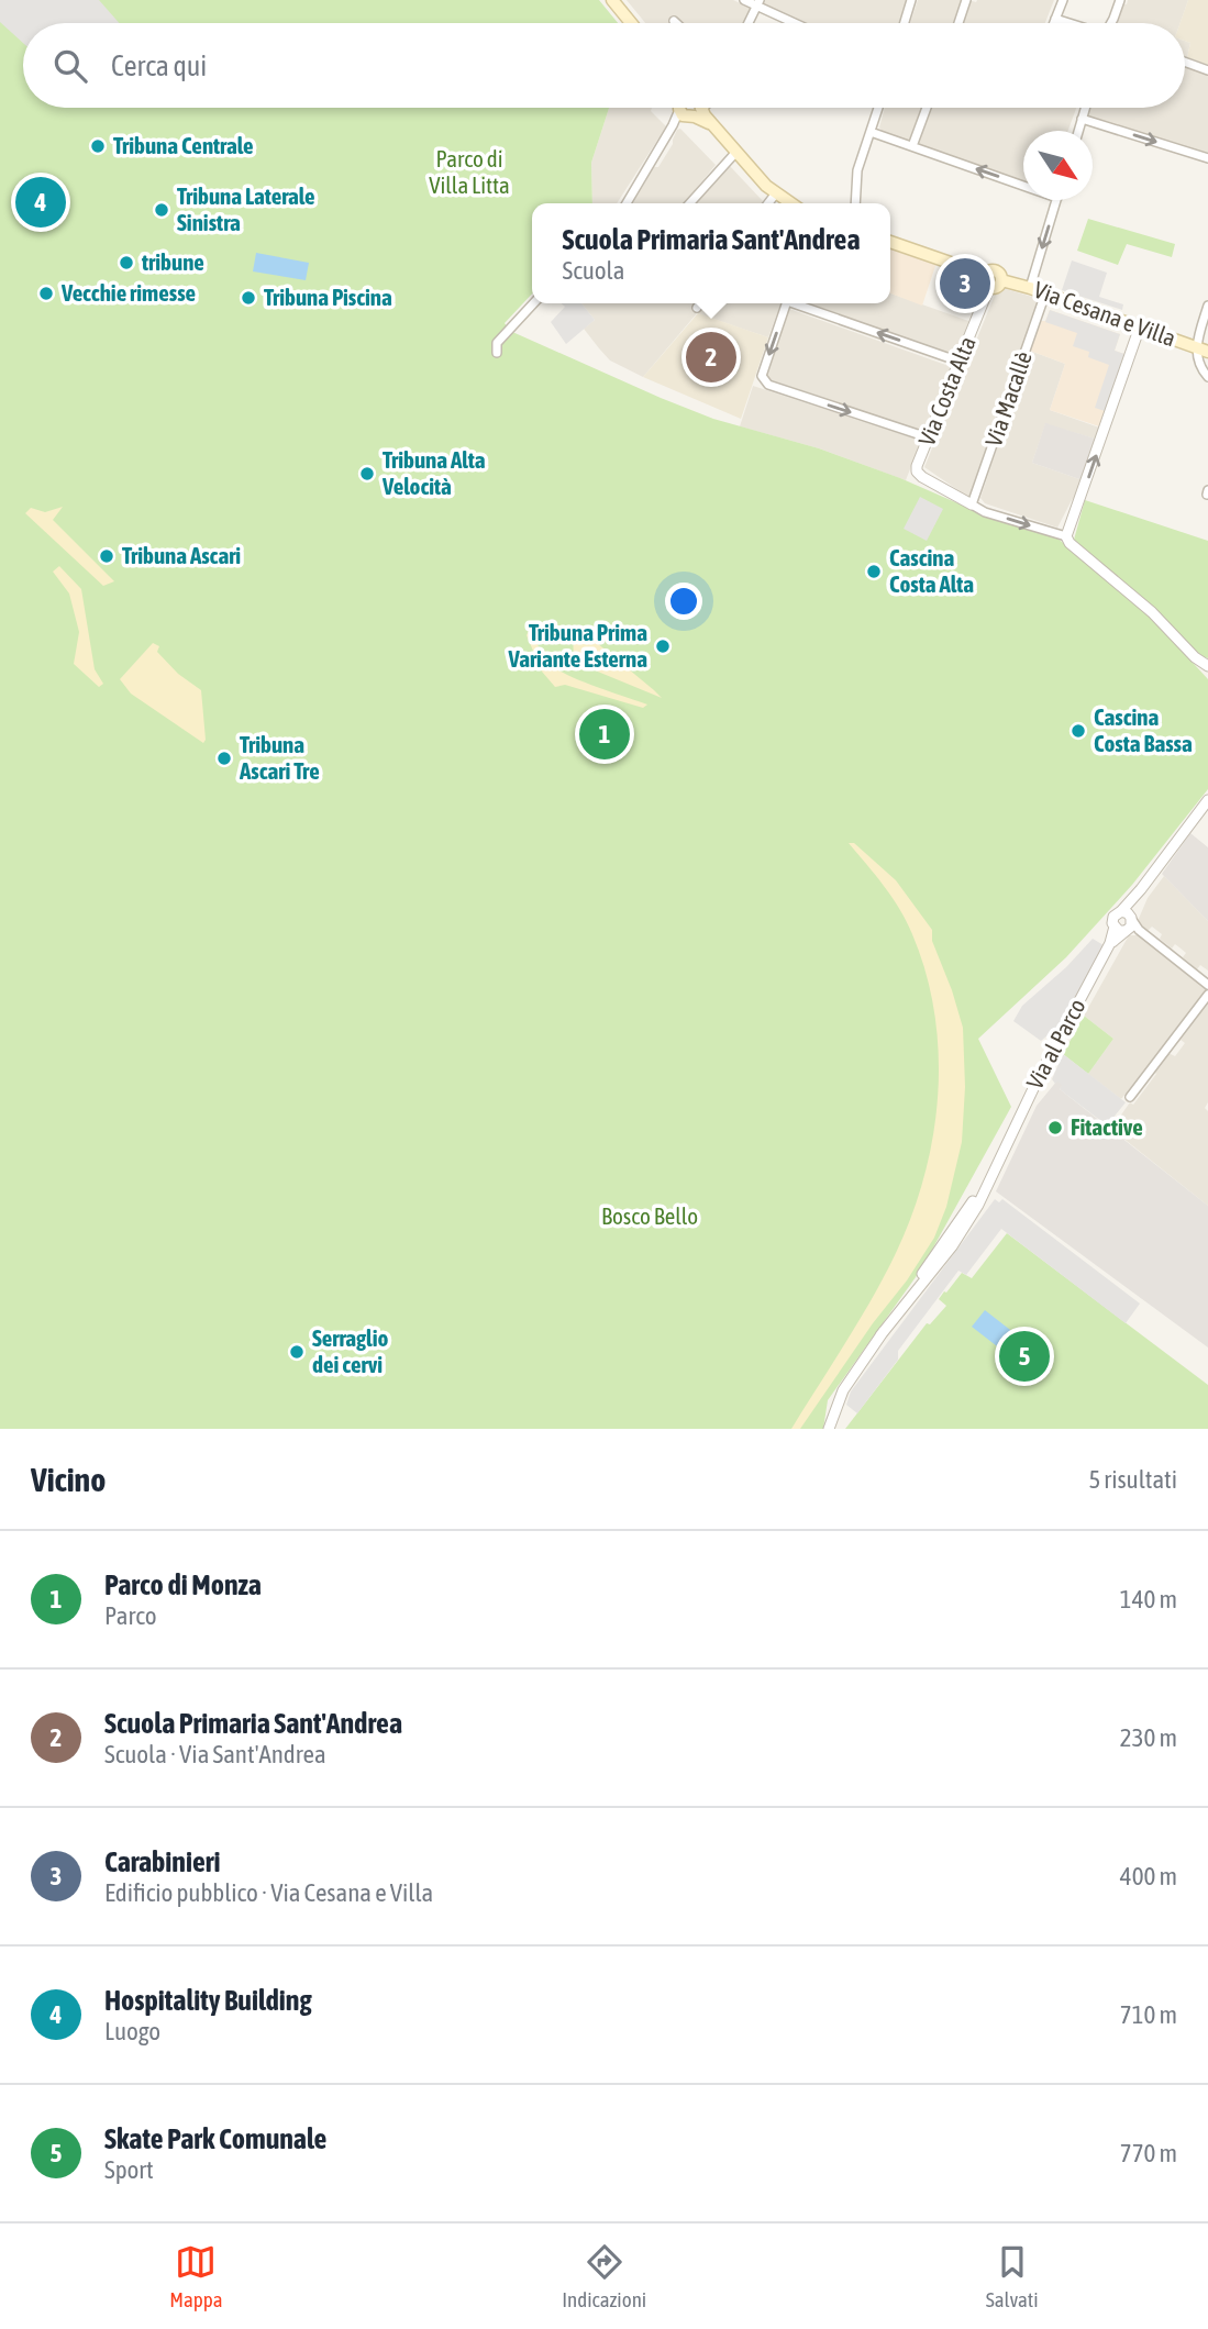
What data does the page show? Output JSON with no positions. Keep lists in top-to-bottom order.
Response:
{
  "streets": {
    "main road": ["Via Cesana e Villa"],
    "street": ["Via Costa Alta", "Via Macallè", "Via al Parco"]
  },
  "crossings": [
    ["Via Cesana e Villa", "Via Costa Alta"],
    ["Via Cesana e Villa", "Via Macallè"],
    ["Via Costa Alta", "Via Macallè"]
  ],
  "parks": ["Parco di Villa Litta", "Bosco Bello"],
  "places": [
    "Tribuna Centrale",
    "Tribuna Laterale Sinistra",
    "tribune",
    "Vecchie rimesse",
    "Tribuna Piscina",
    "Tribuna Alta Velocità",
    "Tribuna Ascari",
    "Cascina Costa Alta",
    "Tribuna Prima Variante Esterna",
    "Cascina Costa Bassa",
    "Tribuna Ascari Tre",
    "Fitactive",
    "Serraglio dei cervi"
  ],
  "north": "bottom right",
  "page": {
    "search": "Cerca qui",
    "pins": [
      "4",
      "3",
      "2",
      "1",
      "5"
    ],
    "popup": ["Scuola Primaria Sant'Andrea", "Scuola"],
    "heading": ["Vicino", "5 risultati"],
    "list": [
      {
        "mark": "1",
        "name": "Parco di Monza",
        "note": "Parco",
        "value": "140 m"
      },
      {
        "mark": "2",
        "name": "Scuola Primaria Sant'Andrea",
        "note": "Scuola · Via Sant'Andrea",
        "value": "230 m"
      },
      {
        "mark": "3",
        "name": "Carabinieri",
        "note": "Edificio pubblico · Via Cesana e Villa",
        "value": "400 m"
      },
      {
        "mark": "4",
        "name": "Hospitality Building",
        "note": "Luogo",
        "value": "710 m"
      },
      {
        "mark": "5",
        "name": "Skate Park Comunale",
        "note": "Sport",
        "value": "770 m"
      }
    ],
    "nav": ["Mappa", "Indicazioni", "Salvati"]
  }
}
